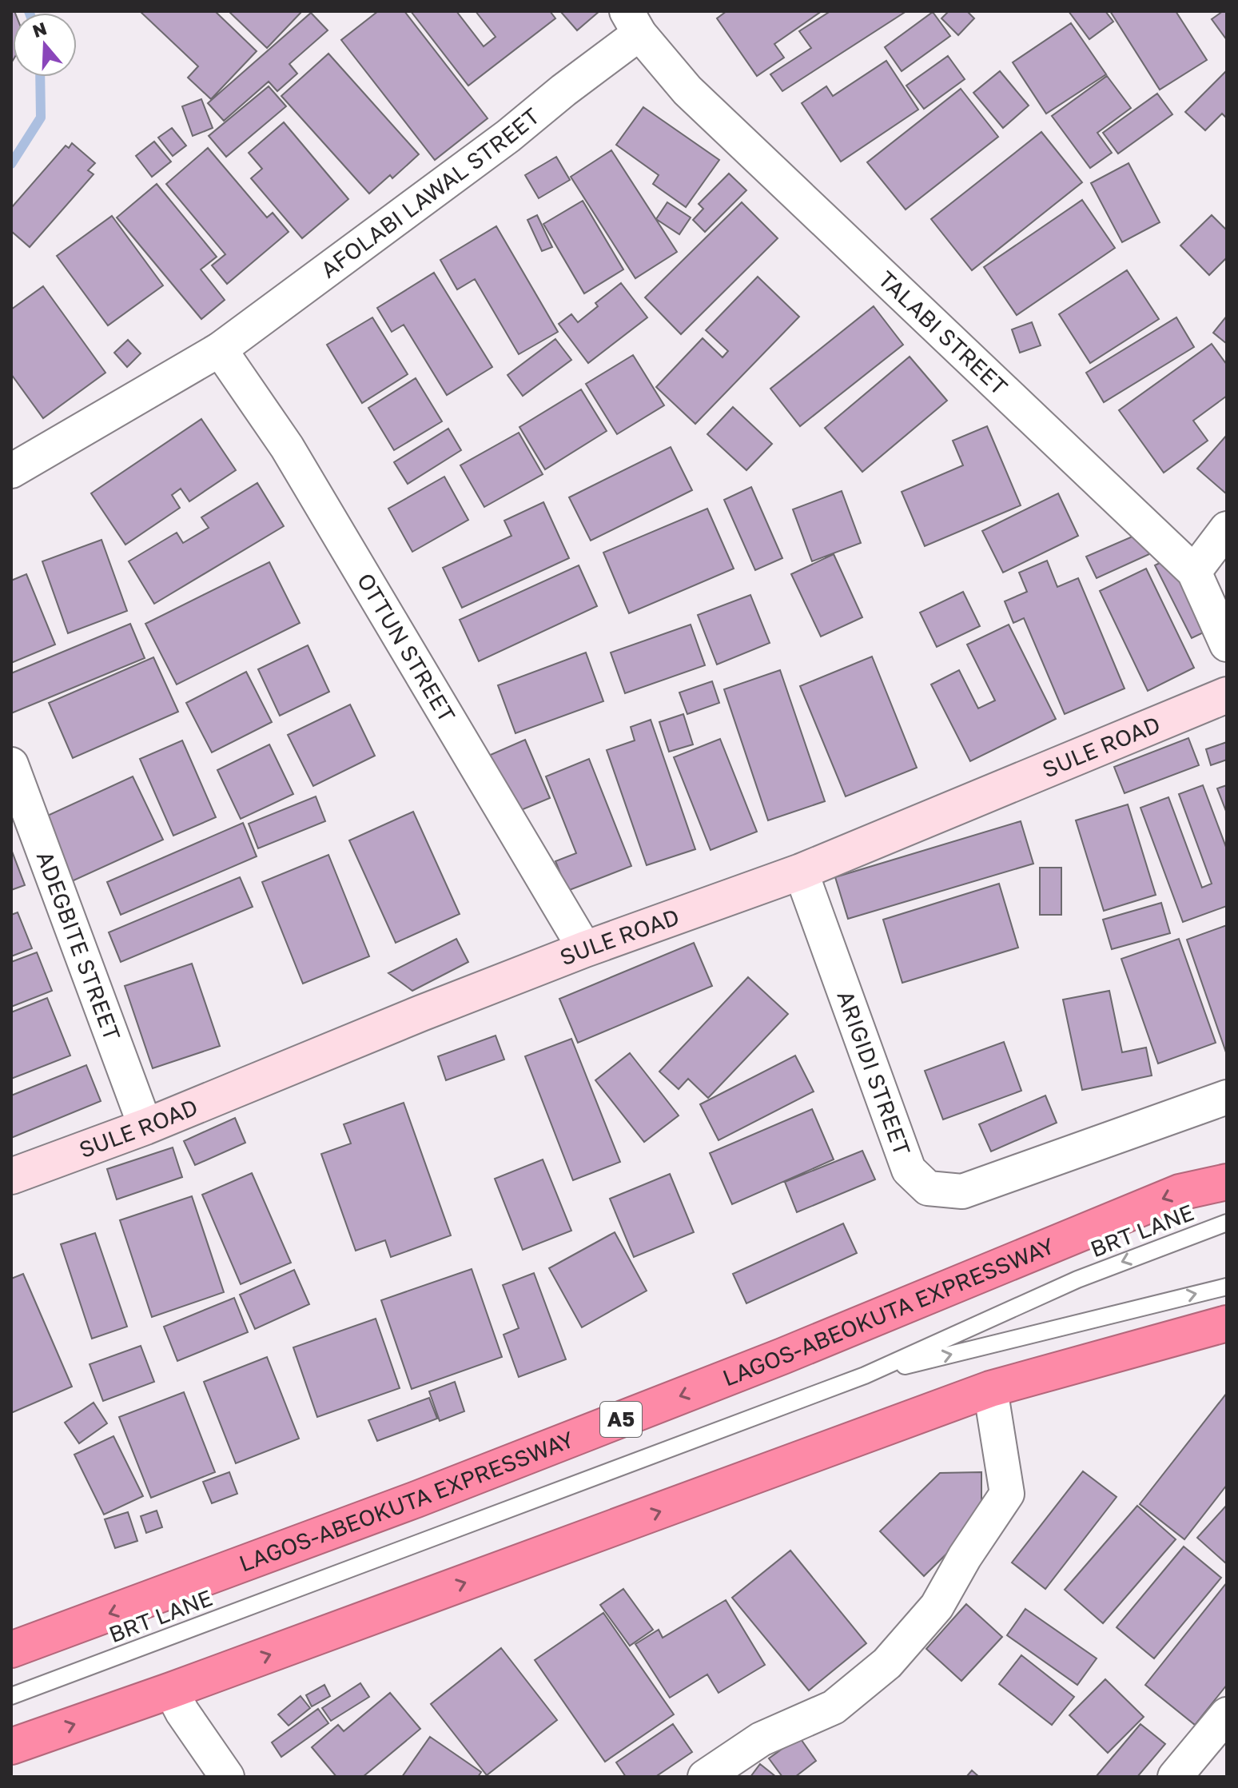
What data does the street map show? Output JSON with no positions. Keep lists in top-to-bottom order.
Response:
{
  "streets": {
    "highway": ["LAGOS-ABEOKUTA EXPRESSWAY", "A5"],
    "street": [
      "AFOLABI LAWAL STREET",
      "TALABI STREET",
      "OTTUN STREET",
      "SULE ROAD",
      "ADEGBITE STREET",
      "ARIGIDI STREET"
    ],
    "lane": ["BRT LANE"]
  },
  "crossings": [
    ["AFOLABI LAWAL STREET", "TALABI STREET"],
    ["AFOLABI LAWAL STREET", "OTTUN STREET"],
    ["OTTUN STREET", "SULE ROAD"],
    ["SULE ROAD", "ADEGBITE STREET"],
    ["SULE ROAD", "ARIGIDI STREET"]
  ],
  "north": "top"
}
